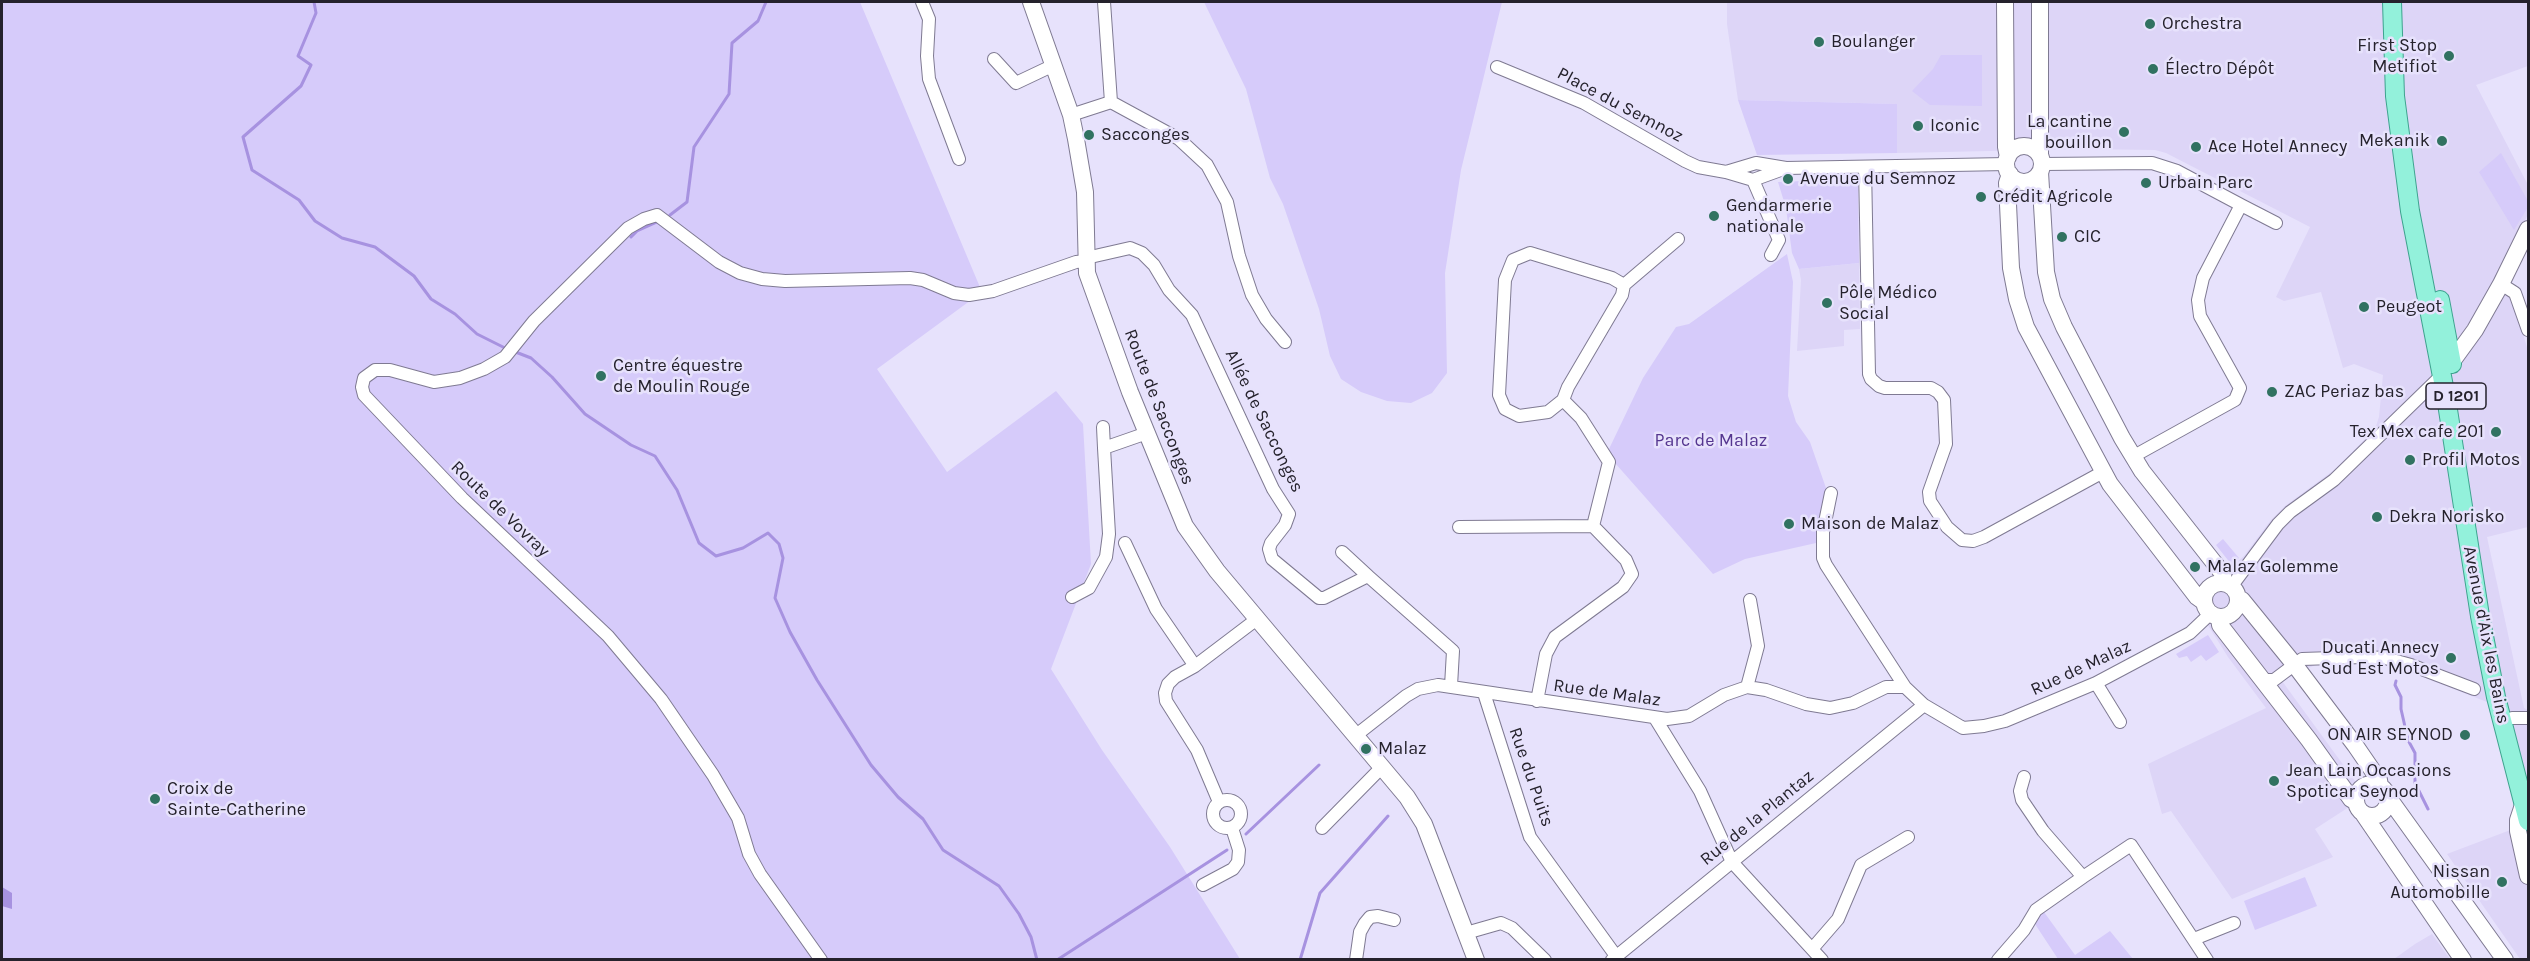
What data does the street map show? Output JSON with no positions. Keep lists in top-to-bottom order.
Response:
{
  "streets": {
    "main road": ["D 1201", "Avenue d'Aix les Bains"],
    "street": [
      "Place du Semnoz",
      "Route de Sacconges",
      "Allée de Sacconges",
      "Route de Vovray",
      "Rue de Malaz",
      "Rue du Puits",
      "Rue de la Plantaz"
    ]
  },
  "crossings": [
    ["Route de Sacconges", "Allée de Sacconges"],
    ["Route de Sacconges", "Route de Vovray"],
    ["Route de Sacconges", "Rue de Malaz"],
    ["Allée de Sacconges", "Route de Vovray"],
    ["Rue de Malaz", "Rue du Puits"],
    ["Rue de Malaz", "Rue de la Plantaz"],
    ["Rue du Puits", "Rue de la Plantaz"]
  ],
  "parks": ["Parc de Malaz"],
  "places": [
    "Orchestra",
    "Boulanger",
    "First Stop Metifiot",
    "Électro Dépôt",
    "Iconic",
    "La cantine bouillon",
    "Sacconges",
    "Mekanik",
    "Ace Hotel Annecy",
    "Avenue du Semnoz",
    "Urbain Parc",
    "Crédit Agricole",
    "Gendarmerie nationale",
    "CIC",
    "Pôle Médico Social",
    "Peugeot",
    "Centre équestre de Moulin Rouge",
    "ZAC Periaz bas",
    "Tex Mex cafe 201",
    "Profil Motos",
    "Dekra Norisko",
    "Maison de Malaz",
    "Malaz Golemme",
    "Ducati Annecy Sud Est Motos",
    "ON AIR SEYNOD",
    "Malaz",
    "Jean Lain Occasions Spoticar Seynod",
    "Croix de Sainte-Catherine",
    "Nissan Automobille"
  ]
}
